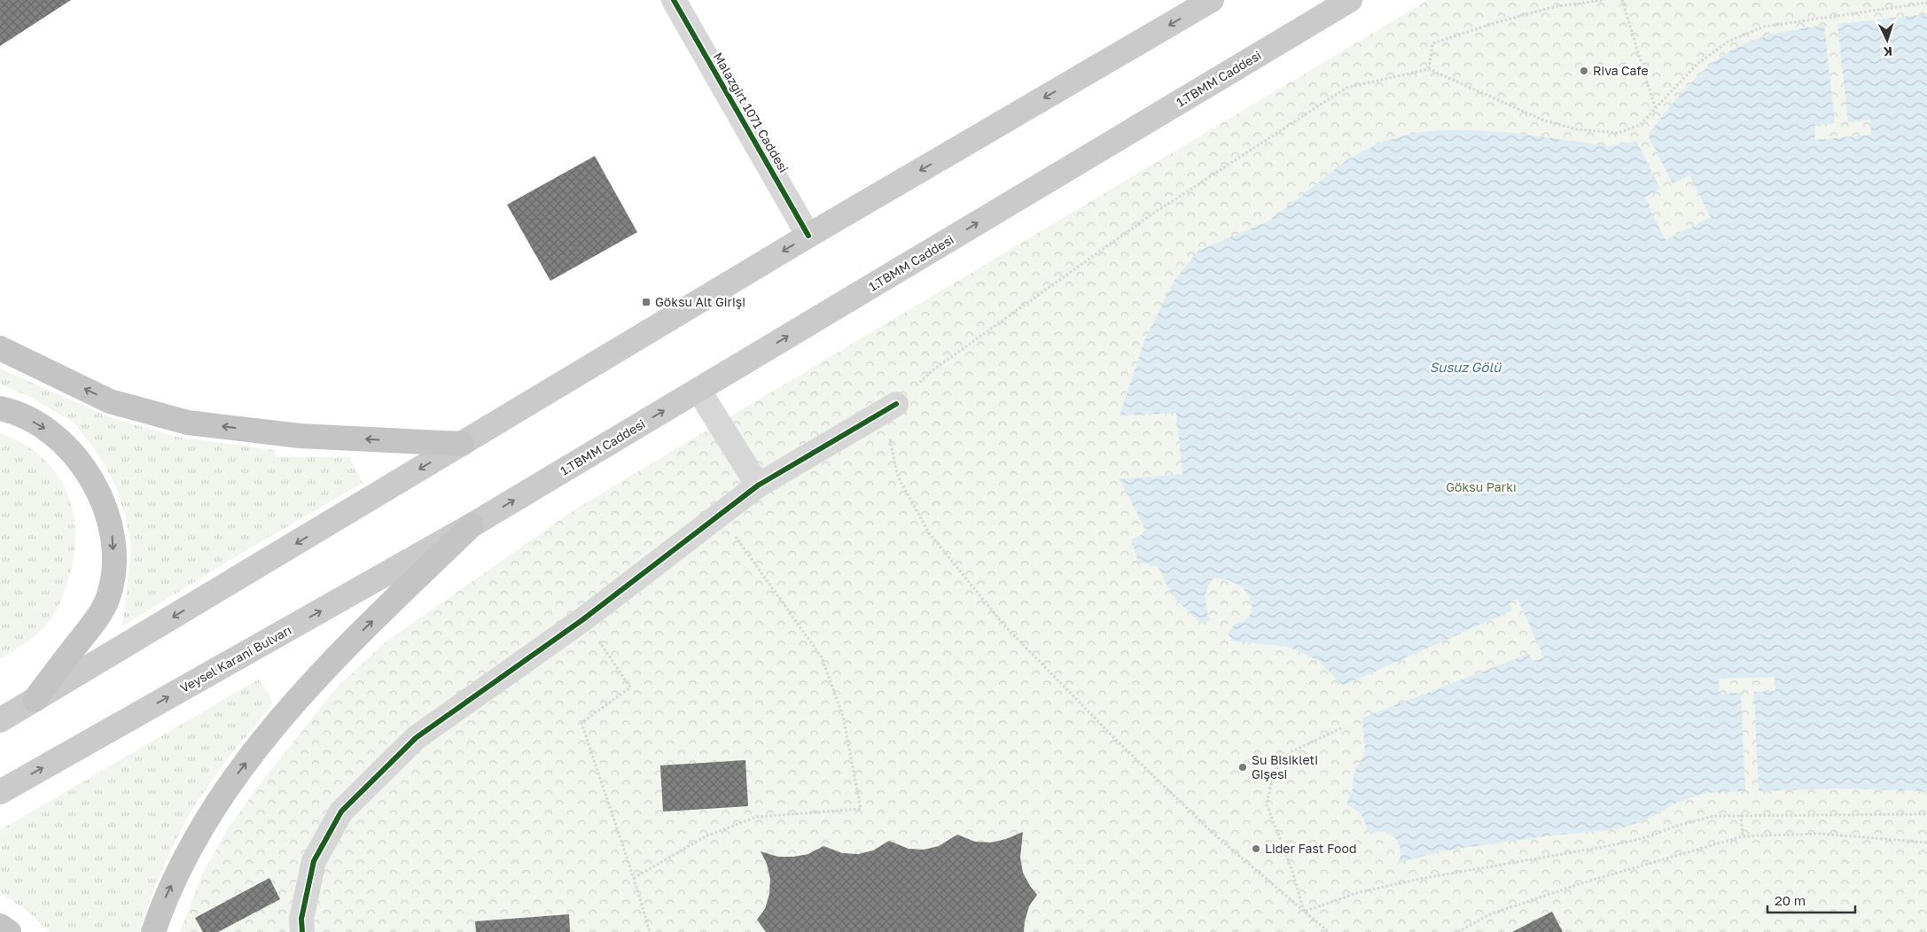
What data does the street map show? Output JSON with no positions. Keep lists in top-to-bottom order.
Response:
{
  "streets": {
    "main road": ["1.TBMM Caddesi", "Veysel Karani Bulvarı"],
    "street": ["Malazgirt 1071 Caddesi"]
  },
  "crossings": [
    ["1.TBMM Caddesi", "Veysel Karani Bulvarı"]
  ],
  "water": ["Susuz Gölü"],
  "parks": ["Göksu Parkı"],
  "places": {
    "other": ["Riva Cafe", "Su Bisikleti Gişesi", "Lider Fast Food"],
    "transit": ["Göksu Alt Girişi"]
  },
  "scale_bar": "20 m",
  "north": "bottom"
}
